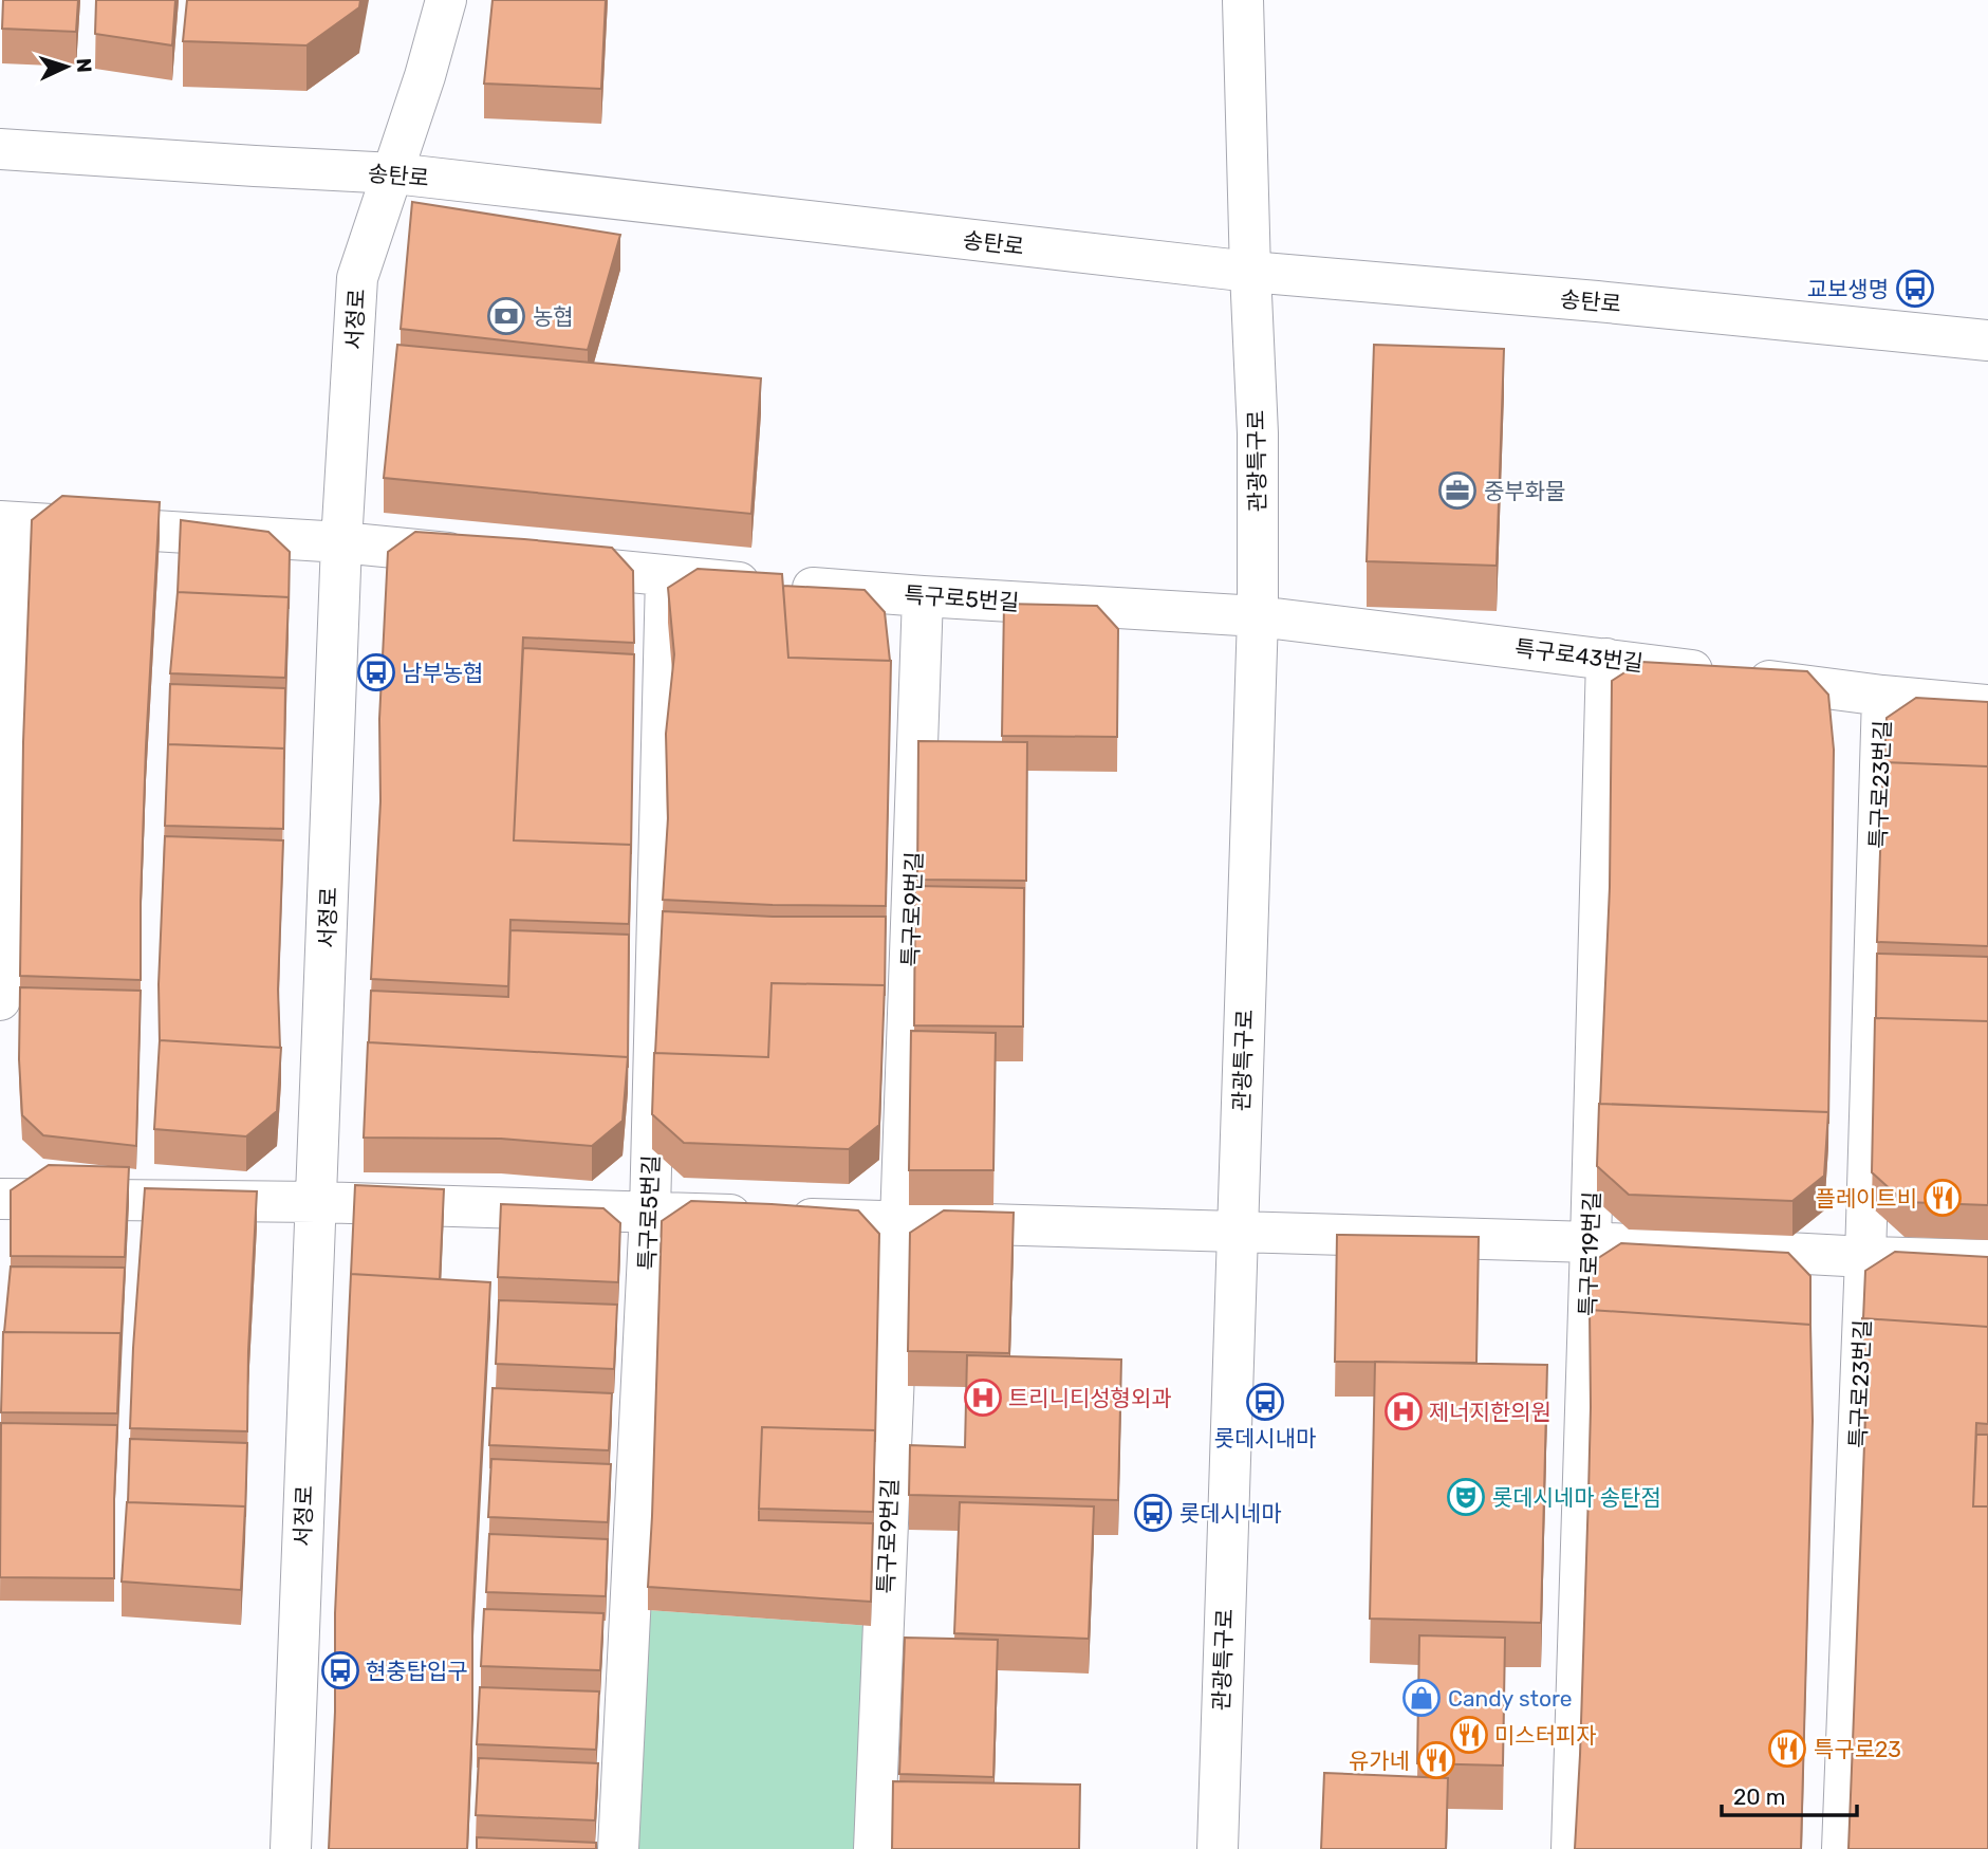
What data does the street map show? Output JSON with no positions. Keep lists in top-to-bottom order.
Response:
{
  "streets": {
    "street": [
      "송탄로",
      "서정로",
      "관광특구로",
      "특구로5번길",
      "특구로43번길",
      "특구로23번길",
      "특구로9번길",
      "특구로19번길"
    ]
  },
  "crossings": [
    ["송탄로", "서정로"],
    ["송탄로", "관광특구로"],
    ["관광특구로", "특구로5번길"],
    ["관광특구로", "특구로43번길"],
    ["특구로5번길", "특구로43번길"],
    ["특구로5번길", "특구로9번길"],
    ["특구로43번길", "특구로23번길"],
    ["특구로43번길", "특구로19번길"]
  ],
  "places": {
    "bus stop": [
      "교보생명",
      "남부농협",
      "롯데시내마",
      "롯데시네마",
      "현충탑입구"
    ],
    "bank": ["농협"],
    "office": ["중부화물"],
    "restaurant": [
      "플레이트비",
      "미스터피자",
      "특구로23",
      "유가네"
    ],
    "hospital": ["트리니티성형외과", "제너지한의원"],
    "theatre": ["롯데시네마 송탄점"],
    "shop": ["Candy store"]
  },
  "scale_bar": "20 m",
  "north": "right"
}
